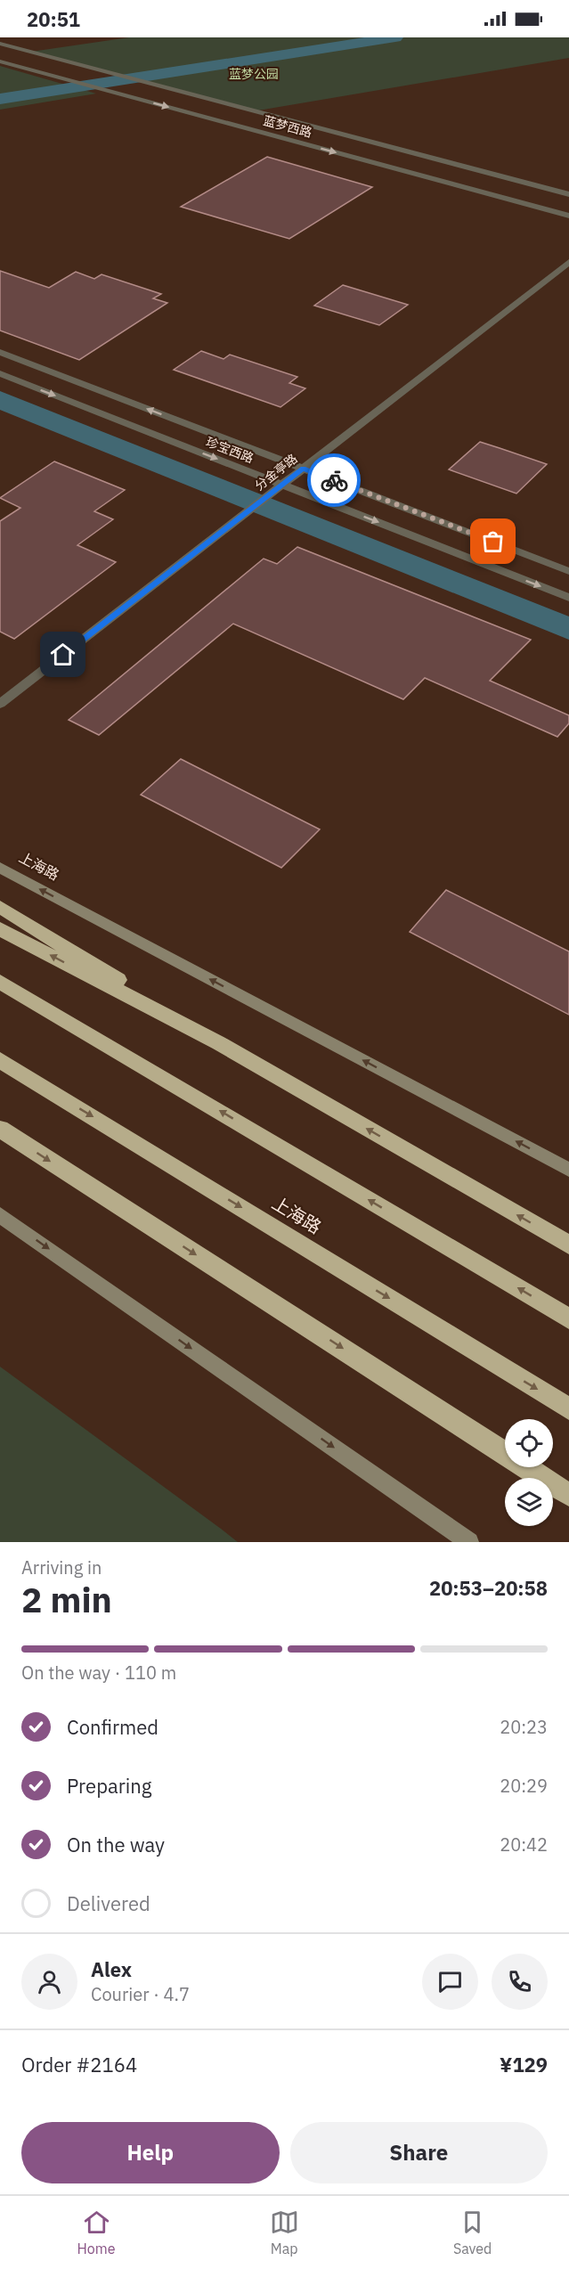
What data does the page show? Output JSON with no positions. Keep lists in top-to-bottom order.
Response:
{
  "streets": {
    "highway": ["上海路"],
    "street": ["蓝梦西路", "珍宝西路", "分金亭路"]
  },
  "crossings": [
    ["珍宝西路", "分金亭路"]
  ],
  "parks": ["蓝梦公园"],
  "page": {
    "status": "20:51",
    "heading": ["2 min", "Arriving in", "20:53–20:58"],
    "panel": [
      "Alex",
      "Courier · 4.7",
      "Order #2164",
      "¥129"
    ],
    "bar": "On the way · 110 m",
    "list": [
      ["Confirmed", "20:23"],
      ["Preparing", "20:29"],
      ["On the way", "20:42"],
      "Delivered"
    ],
    "buttons": ["Help", "Share"],
    "tabs": ["Home", "Map", "Saved"]
  }
}
